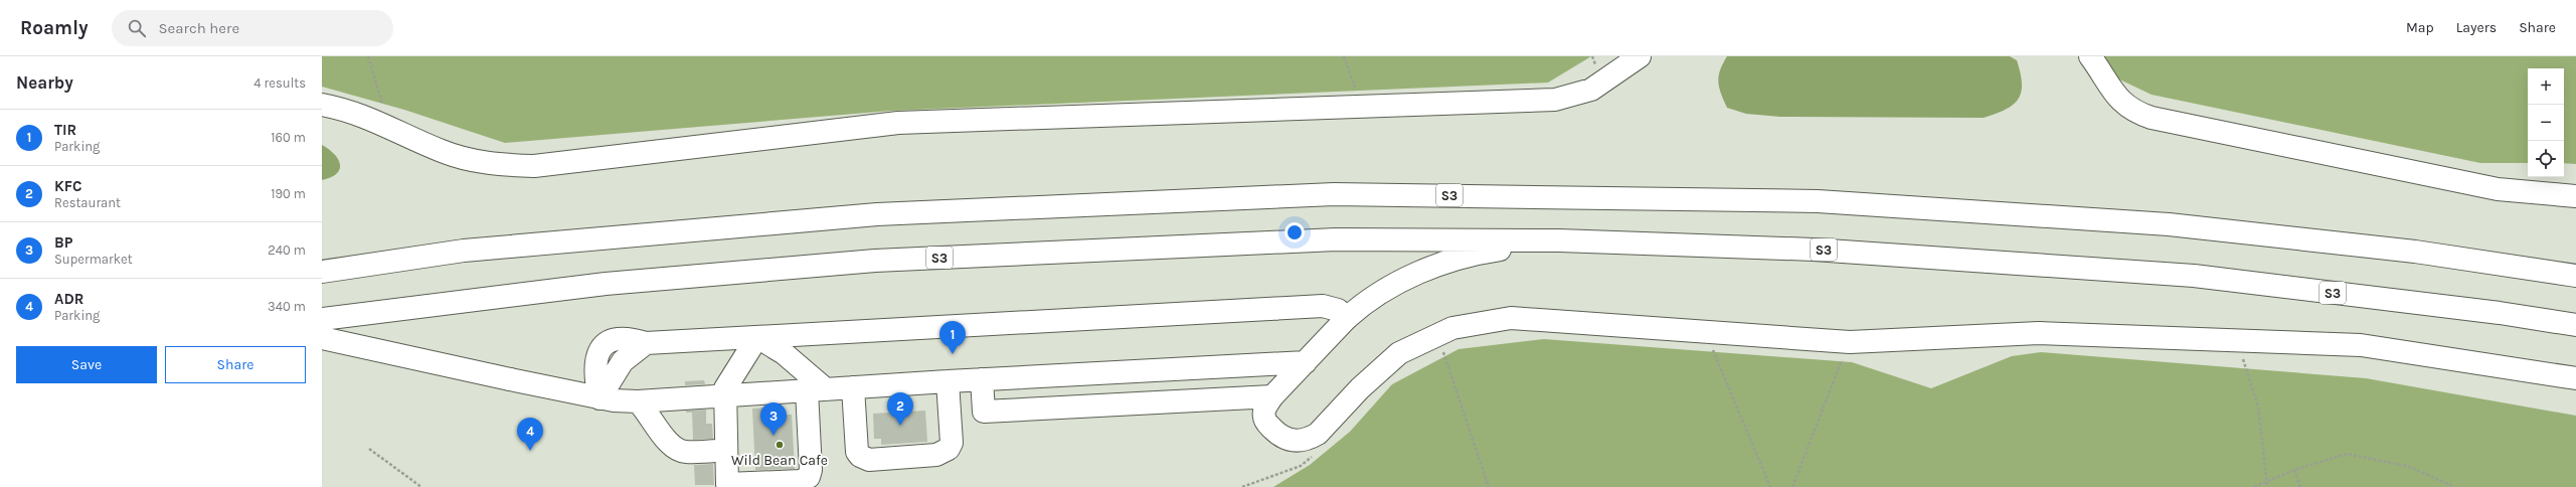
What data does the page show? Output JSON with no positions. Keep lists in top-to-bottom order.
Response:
{
  "streets": {
    "main road": ["S3"]
  },
  "places": ["Wild Bean Cafe"],
  "page": {
    "header": "Roamly",
    "search": "Search here",
    "nav": ["Map", "Layers", "Share"],
    "heading": ["Nearby", "4 results"],
    "map_buttons": ["+", "−"],
    "list": [
      {
        "mark": "1",
        "name": "TIR",
        "note": "Parking",
        "value": "160 m"
      },
      {
        "mark": "2",
        "name": "KFC",
        "note": "Restaurant",
        "value": "190 m"
      },
      {
        "mark": "3",
        "name": "BP",
        "note": "Supermarket",
        "value": "240 m"
      },
      {
        "mark": "4",
        "name": "ADR",
        "note": "Parking",
        "value": "340 m"
      }
    ],
    "pins": [
      "1",
      "2",
      "3",
      "4"
    ],
    "buttons": ["Save", "Share"]
  }
}
